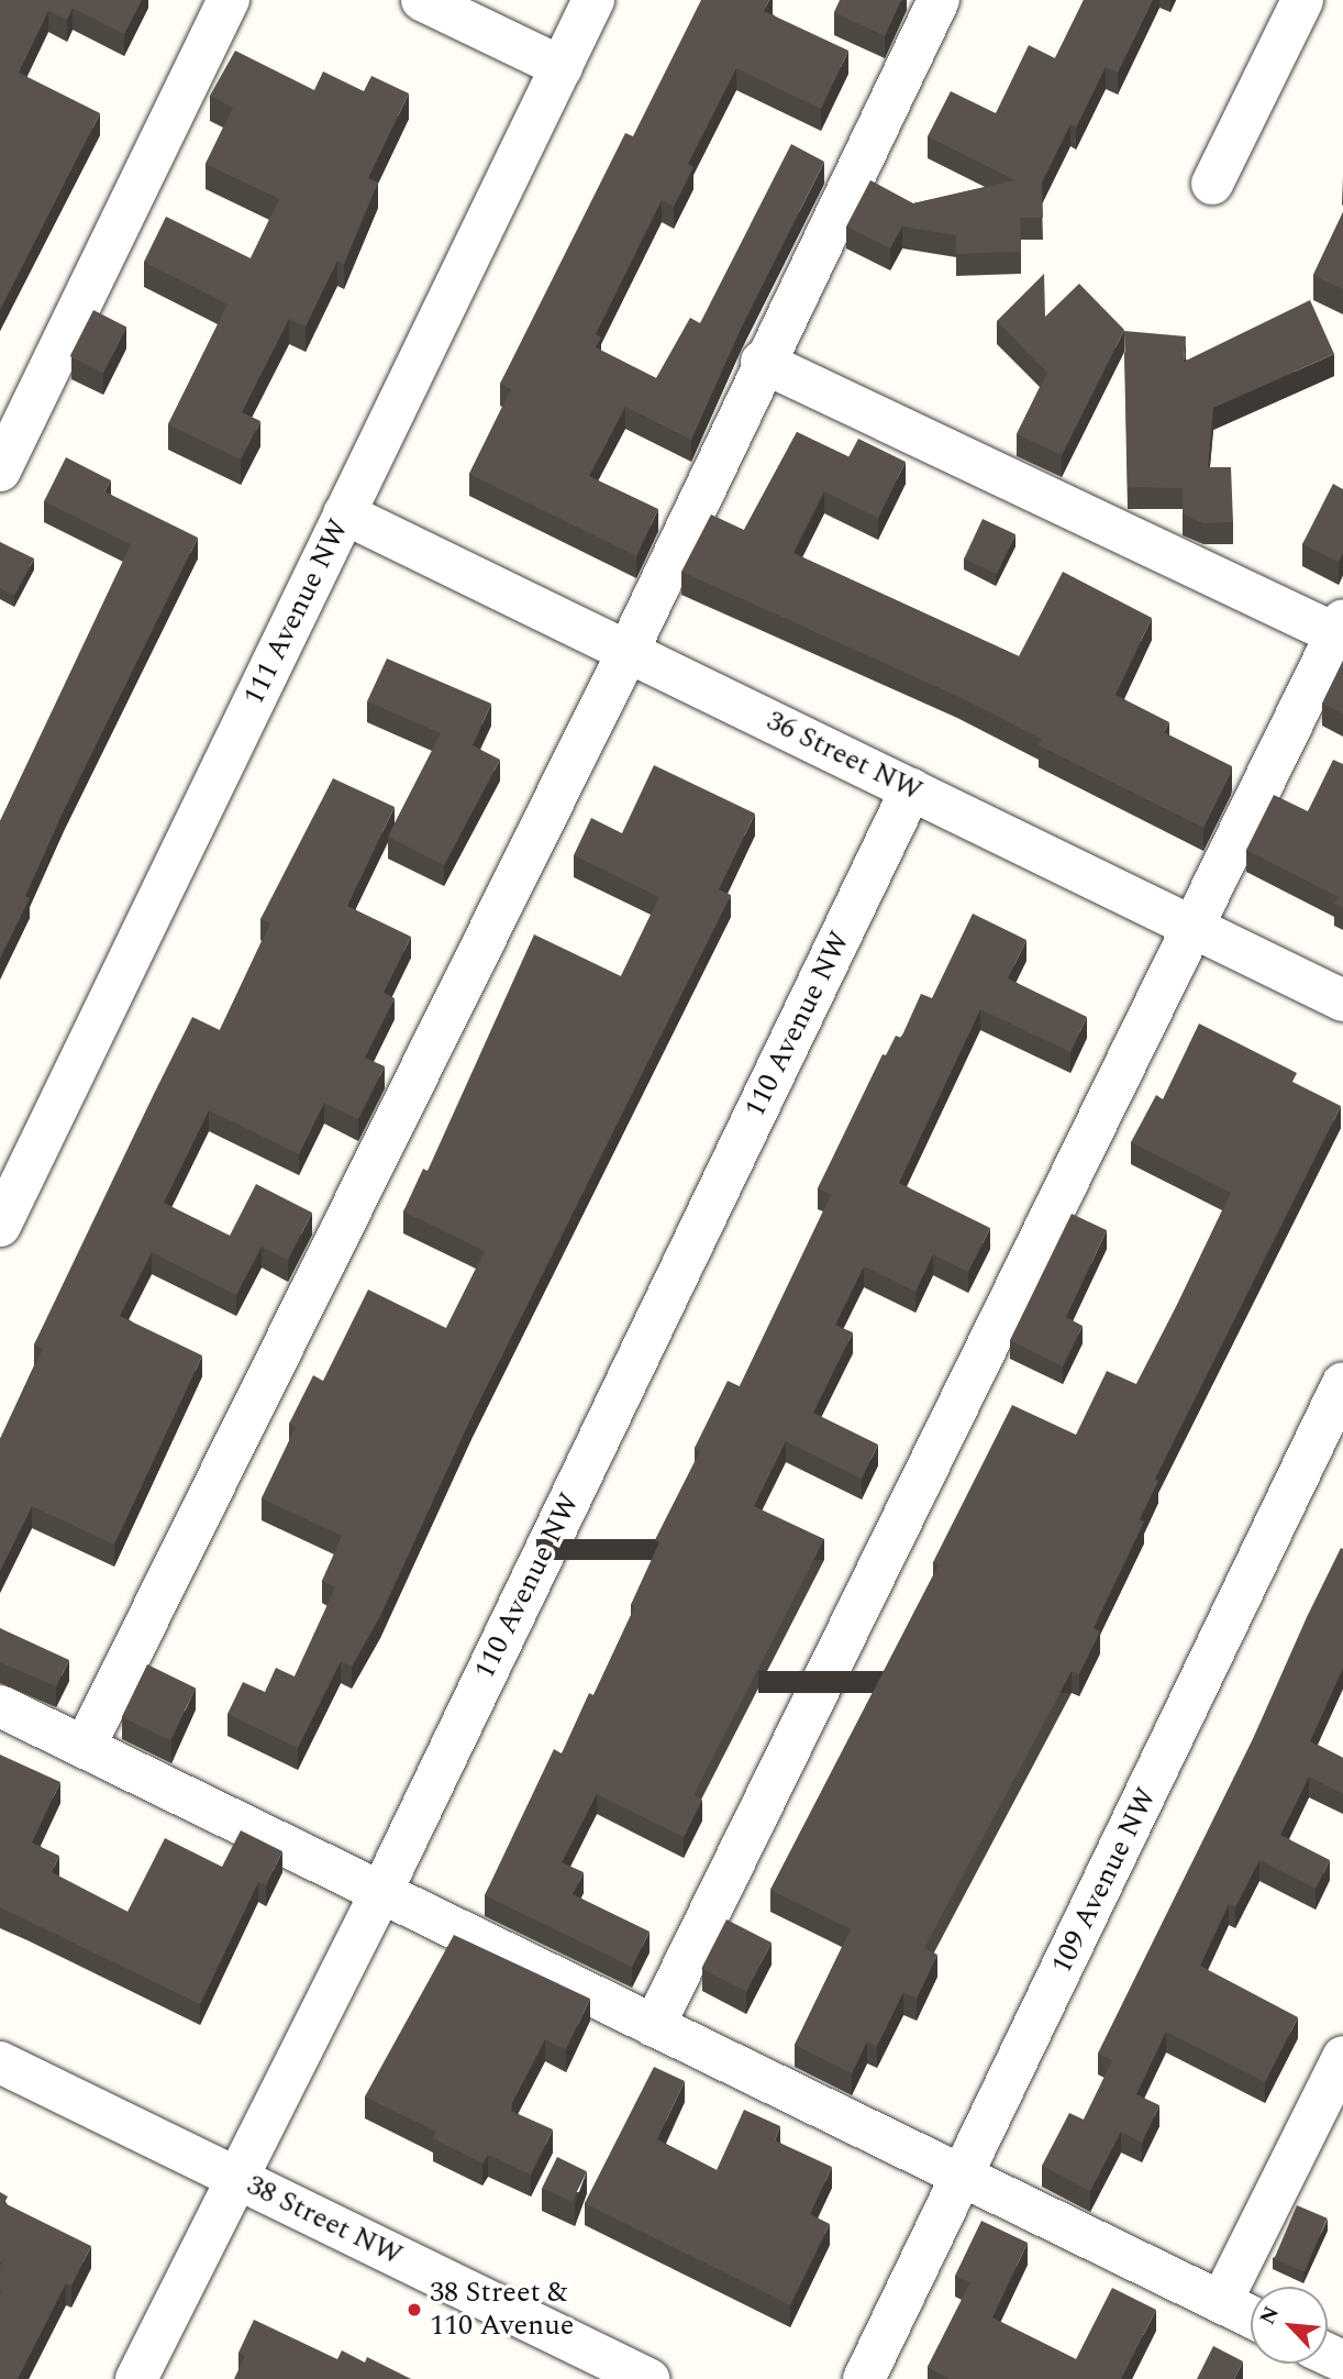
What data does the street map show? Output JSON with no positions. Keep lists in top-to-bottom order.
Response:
{
  "streets": {
    "street": [
      "111 Avenue NW",
      "36 Street NW",
      "110 Avenue NW",
      "109 Avenue NW",
      "38 Street NW"
    ]
  },
  "crossings": [
    ["111 Avenue NW", "36 Street NW"],
    ["36 Street NW", "110 Avenue NW"],
    ["110 Avenue NW", "38 Street NW"]
  ],
  "places": ["38 Street & 110 Avenue"],
  "north": "top left"
}
